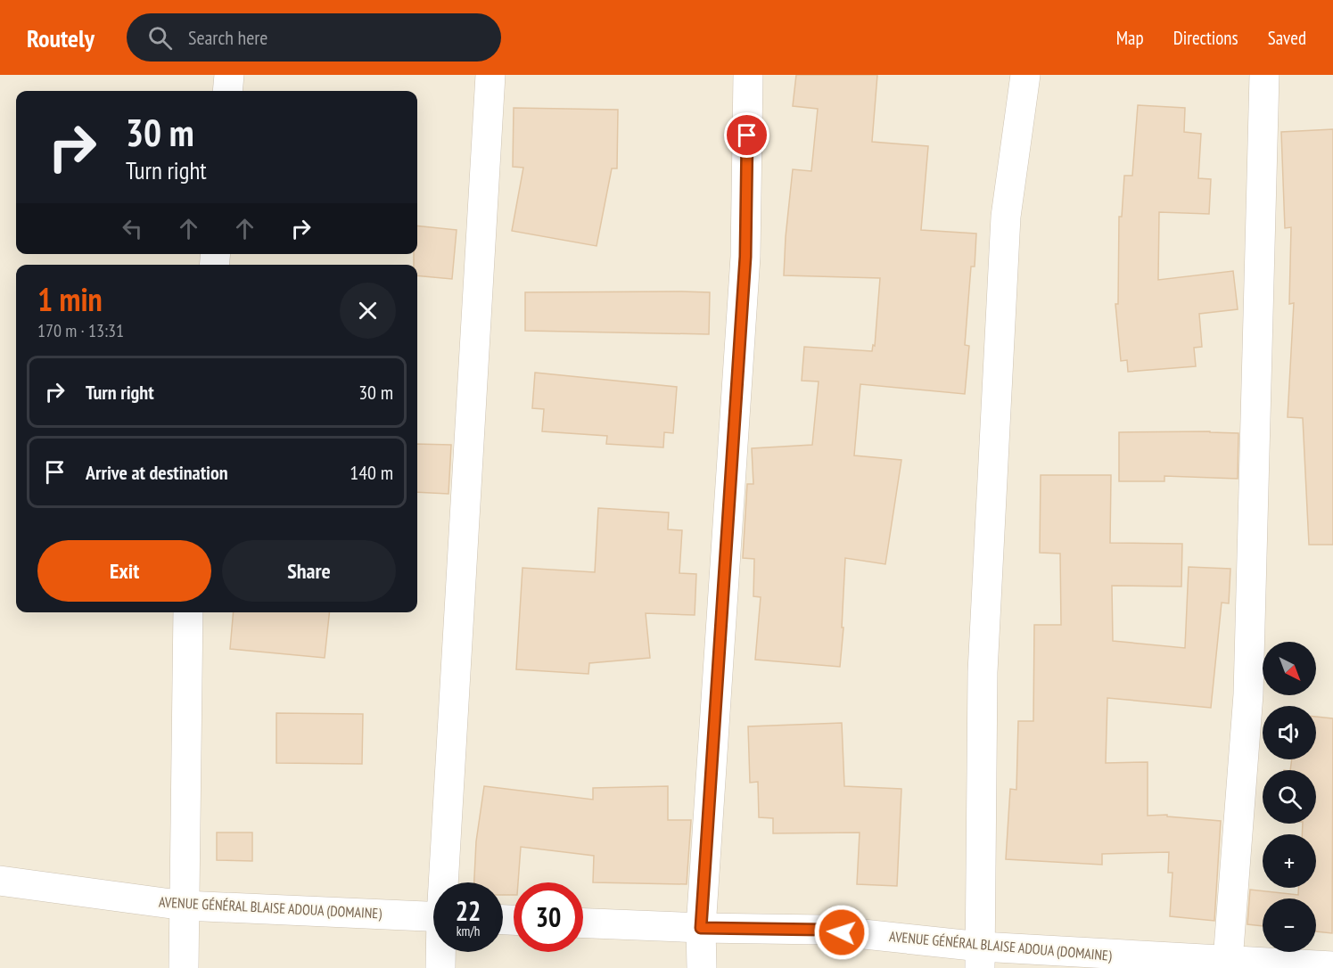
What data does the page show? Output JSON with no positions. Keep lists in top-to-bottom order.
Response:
{
  "streets": {
    "street": ["AVENUE GÉNÉRAL BLAISE ADOUA (DOMAINE)"]
  },
  "north": "bottom right",
  "page": {
    "header": "Routely",
    "search": "Search here",
    "nav": ["Map", "Directions", "Saved"],
    "turn": ["30 m", "Turn right"],
    "heading": ["1 min", "170 m · 13:31"],
    "list": [
      {
        "name": "Turn right",
        "value": "30 m"
      },
      {
        "name": "Arrive at destination",
        "value": "140 m"
      }
    ],
    "buttons": ["Exit", "Share"],
    "map_buttons": ["+", "−"],
    "speed": "22 km/h",
    "limit": "30"
  }
}
